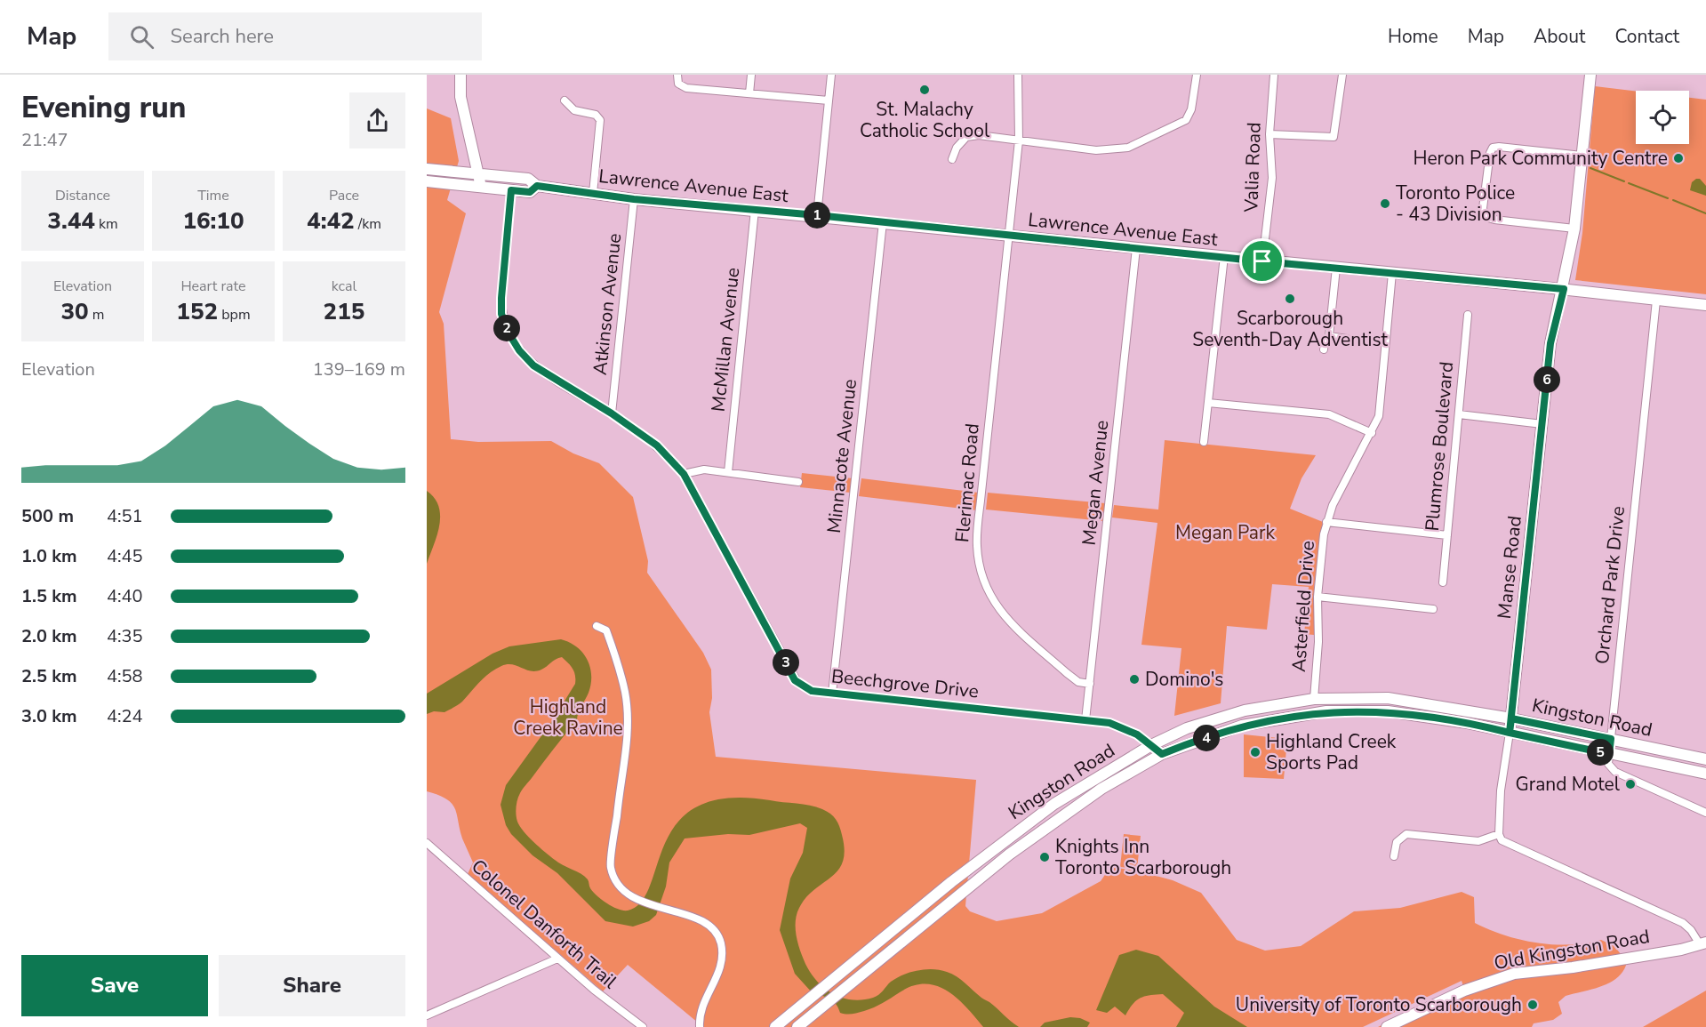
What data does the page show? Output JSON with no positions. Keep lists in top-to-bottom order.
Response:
{
  "streets": {
    "main road": [
      "Lawrence Avenue East",
      "Manse Road",
      "Kingston Road",
      "Old Kingston Road"
    ],
    "street": [
      "Valia Road",
      "Atkinson Avenue",
      "McMillan Avenue",
      "Plumrose Boulevard",
      "Minnacote Avenue",
      "Flerimac Road",
      "Megan Avenue",
      "Orchard Park Drive",
      "Asterfield Drive",
      "Beechgrove Drive",
      "Colonel Danforth Trail"
    ]
  },
  "crossings": [
    ["Valia Road", "Lawrence Avenue East"],
    ["Lawrence Avenue East", "Atkinson Avenue"],
    ["Lawrence Avenue East", "McMillan Avenue"],
    ["Lawrence Avenue East", "Minnacote Avenue"],
    ["Lawrence Avenue East", "Flerimac Road"],
    ["Lawrence Avenue East", "Megan Avenue"],
    ["Lawrence Avenue East", "Manse Road"],
    ["Lawrence Avenue East", "Orchard Park Drive"],
    ["Lawrence Avenue East", "Asterfield Drive"],
    ["Lawrence Avenue East", "Beechgrove Drive"],
    ["Atkinson Avenue", "Beechgrove Drive"],
    ["Minnacote Avenue", "Beechgrove Drive"],
    ["Flerimac Road", "Megan Avenue"],
    ["Megan Avenue", "Beechgrove Drive"],
    ["Manse Road", "Kingston Road"],
    ["Orchard Park Drive", "Kingston Road"],
    ["Asterfield Drive", "Kingston Road"],
    ["Beechgrove Drive", "Kingston Road"]
  ],
  "parks": ["Megan Park", "Highland Creek Ravine"],
  "places": [
    "St. Malachy Catholic School",
    "Heron Park Community Centre",
    "Toronto Police - 43 Division",
    "Scarborough Seventh-Day Adventist",
    "Domino's",
    "Highland Creek Sports Pad",
    "Grand Motel",
    "Knights Inn Toronto Scarborough",
    "University of Toronto Scarborough"
  ],
  "page": {
    "header": "Map",
    "search": "Search here",
    "nav": [
      "Home",
      "Map",
      "About",
      "Contact"
    ],
    "heading": ["Evening run", "21:47"],
    "stats": [
      ["Distance", "3.44 km"],
      ["Time", "16:10"],
      ["Pace", "4:42 /km"],
      ["Elevation", "30 m"],
      ["Heart rate", "152 bpm"],
      ["kcal", "215"]
    ],
    "pins": [
      "1",
      "2",
      "6",
      "3",
      "4",
      "5"
    ],
    "chart": ["Elevation", "139–169 m"],
    "list": [
      {
        "name": "500 m",
        "note": "4:51"
      },
      {
        "name": "1.0 km",
        "note": "4:45"
      },
      {
        "name": "1.5 km",
        "note": "4:40"
      },
      {
        "name": "2.0 km",
        "note": "4:35"
      },
      {
        "name": "2.5 km",
        "note": "4:58"
      },
      {
        "name": "3.0 km",
        "note": "4:24"
      }
    ],
    "buttons": ["Save", "Share"]
  }
}
